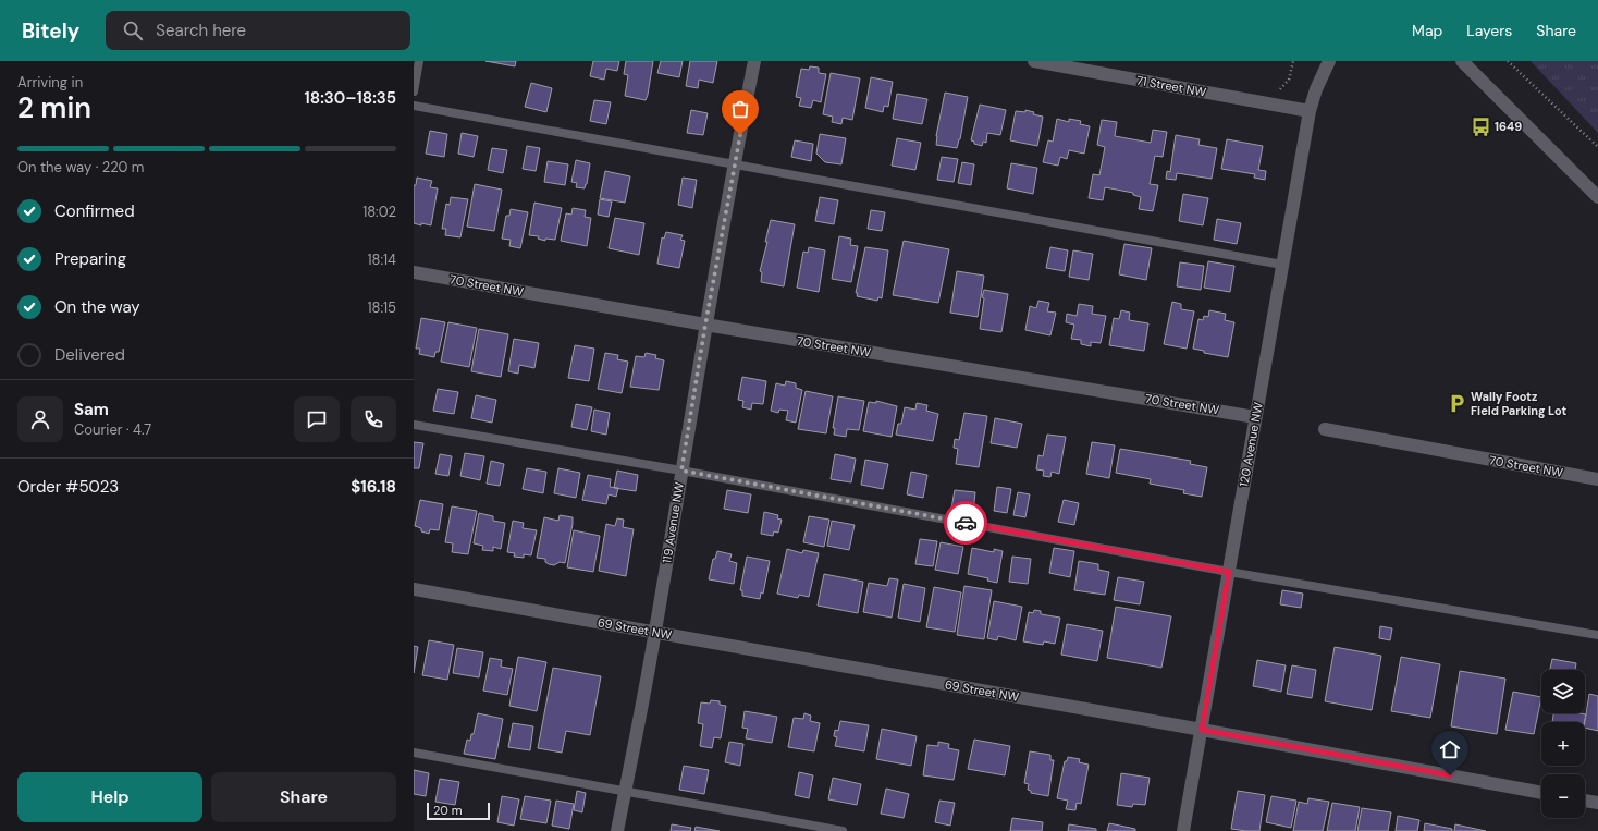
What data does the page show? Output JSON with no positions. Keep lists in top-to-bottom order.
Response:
{
  "streets": {
    "street": [
      "71 Street NW",
      "70 Street NW",
      "120 Avenue NW",
      "119 Avenue NW",
      "69 Street NW"
    ]
  },
  "crossings": [
    ["71 Street NW", "120 Avenue NW"],
    ["70 Street NW", "120 Avenue NW"],
    ["70 Street NW", "119 Avenue NW"],
    ["120 Avenue NW", "69 Street NW"],
    ["119 Avenue NW", "69 Street NW"]
  ],
  "places": {
    "bus stop": ["1649"],
    "parking": ["Wally Footz Field Parking Lot"]
  },
  "scale_bar": "20 m",
  "page": {
    "header": "Bitely",
    "search": "Search here",
    "nav": ["Map", "Layers", "Share"],
    "heading": ["2 min", "Arriving in", "18:30–18:35"],
    "panel": [
      "Sam",
      "Courier · 4.7",
      "Order #5023",
      "$16.18"
    ],
    "bar": "On the way · 220 m",
    "list": [
      ["Confirmed", "18:02"],
      ["Preparing", "18:14"],
      ["On the way", "18:15"],
      "Delivered"
    ],
    "map_buttons": ["+", "−"],
    "buttons": ["Help", "Share"],
    "scale": "20 m"
  }
}
